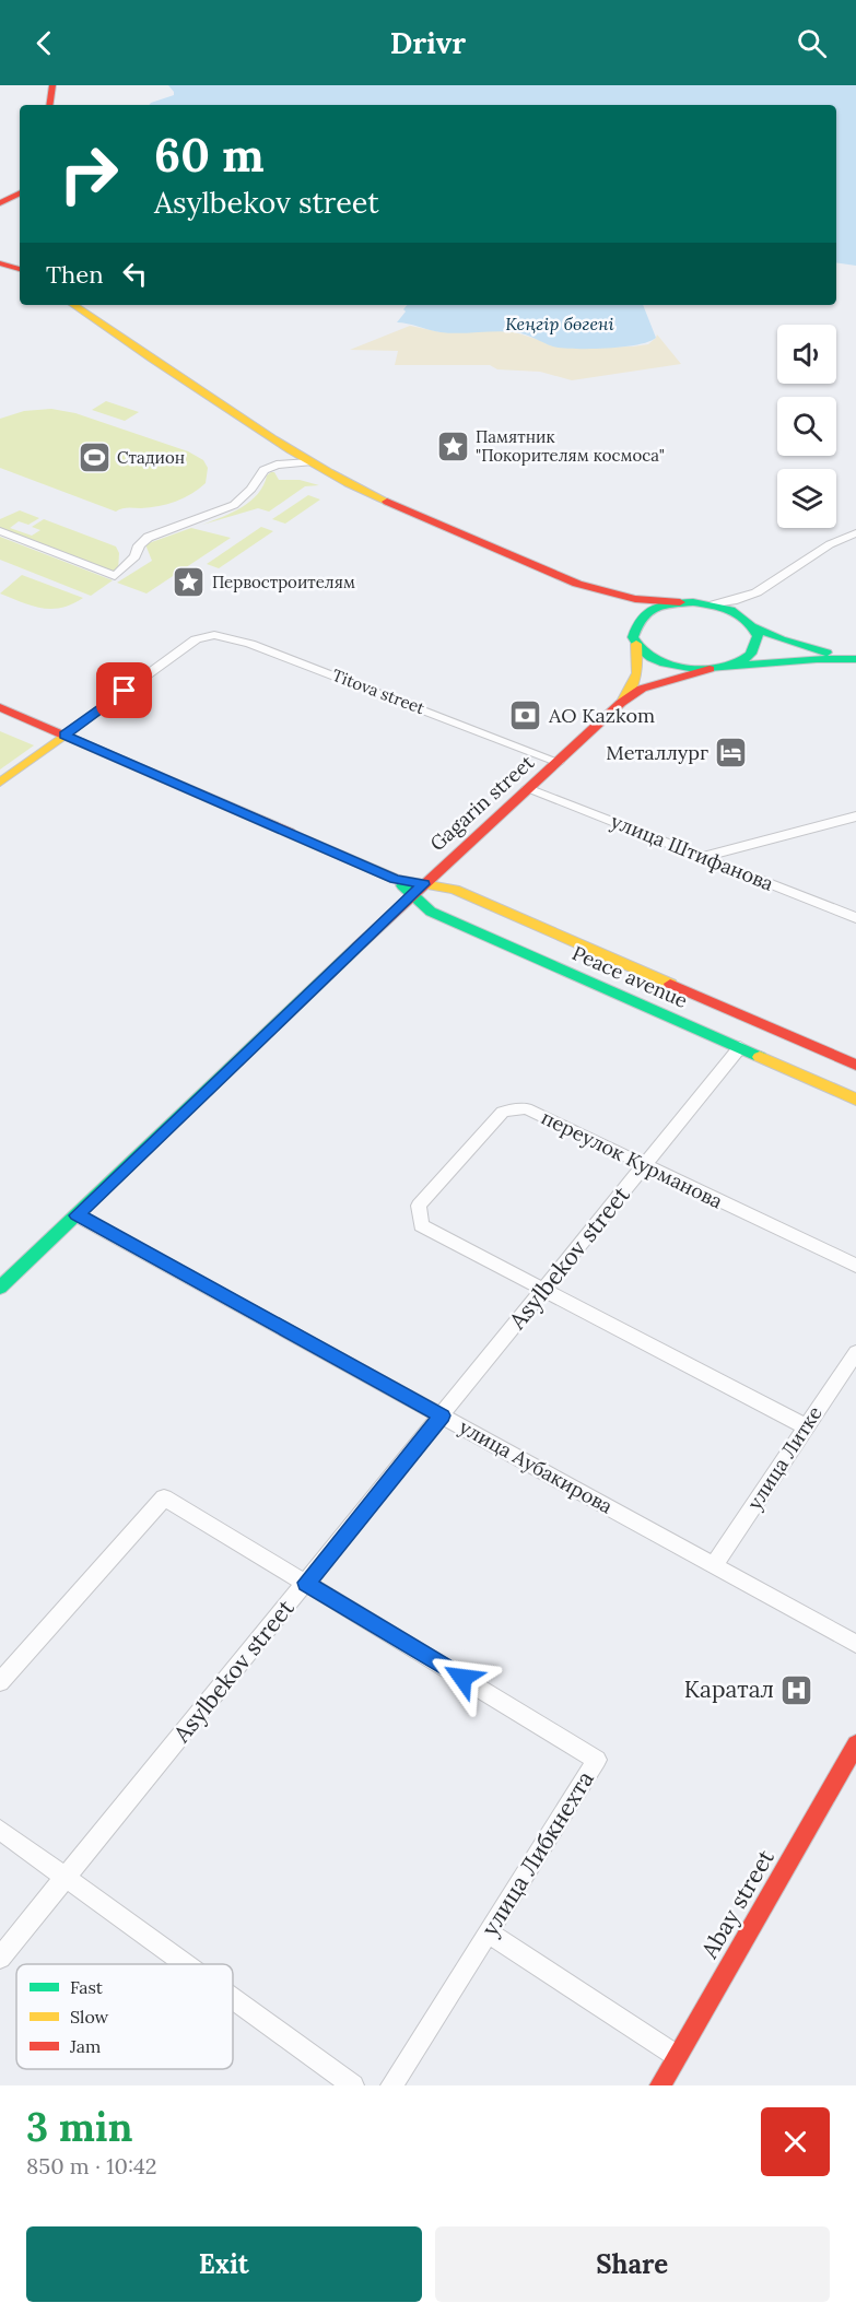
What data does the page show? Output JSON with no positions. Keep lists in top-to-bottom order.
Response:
{
  "streets": {
    "street": [
      "Titova street",
      "Gagarin street",
      "улица Штифанова",
      "Peace avenue",
      "переулок Курманова",
      "Asylbekov street",
      "улица Литке",
      "улица Аубакирова",
      "улица Либкнехта",
      "Abay street"
    ]
  },
  "crossings": [
    ["Titova street", "Gagarin street"],
    ["Titova street", "Peace avenue"],
    ["Gagarin street", "улица Штифанова"],
    ["Gagarin street", "Peace avenue"],
    ["Gagarin street", "улица Аубакирова"],
    ["Peace avenue", "Asylbekov street"],
    ["переулок Курманова", "Asylbekov street"],
    ["переулок Курманова", "улица Литке"],
    ["Asylbekov street", "улица Аубакирова"],
    ["Asylbekov street", "улица Либкнехта"],
    ["улица Литке", "улица Аубакирова"]
  ],
  "water": ["Кеңгір бөгені"],
  "places": {
    "place": ["Памятник \"Покорителям космоса\"", "Первостроителям"],
    "sports": ["Стадион"],
    "bank": ["AO Kazkom"],
    "hotel": ["Металлург"],
    "hospital": ["Каратал"]
  },
  "legend": ["Fast", "Slow", "Jam"],
  "page": {
    "header": "Drivr",
    "turn": ["60 m", "Asylbekov street"],
    "then": "Then",
    "heading": ["3 min", "850 m · 10:42"],
    "buttons": ["Exit", "Share"]
  }
}
